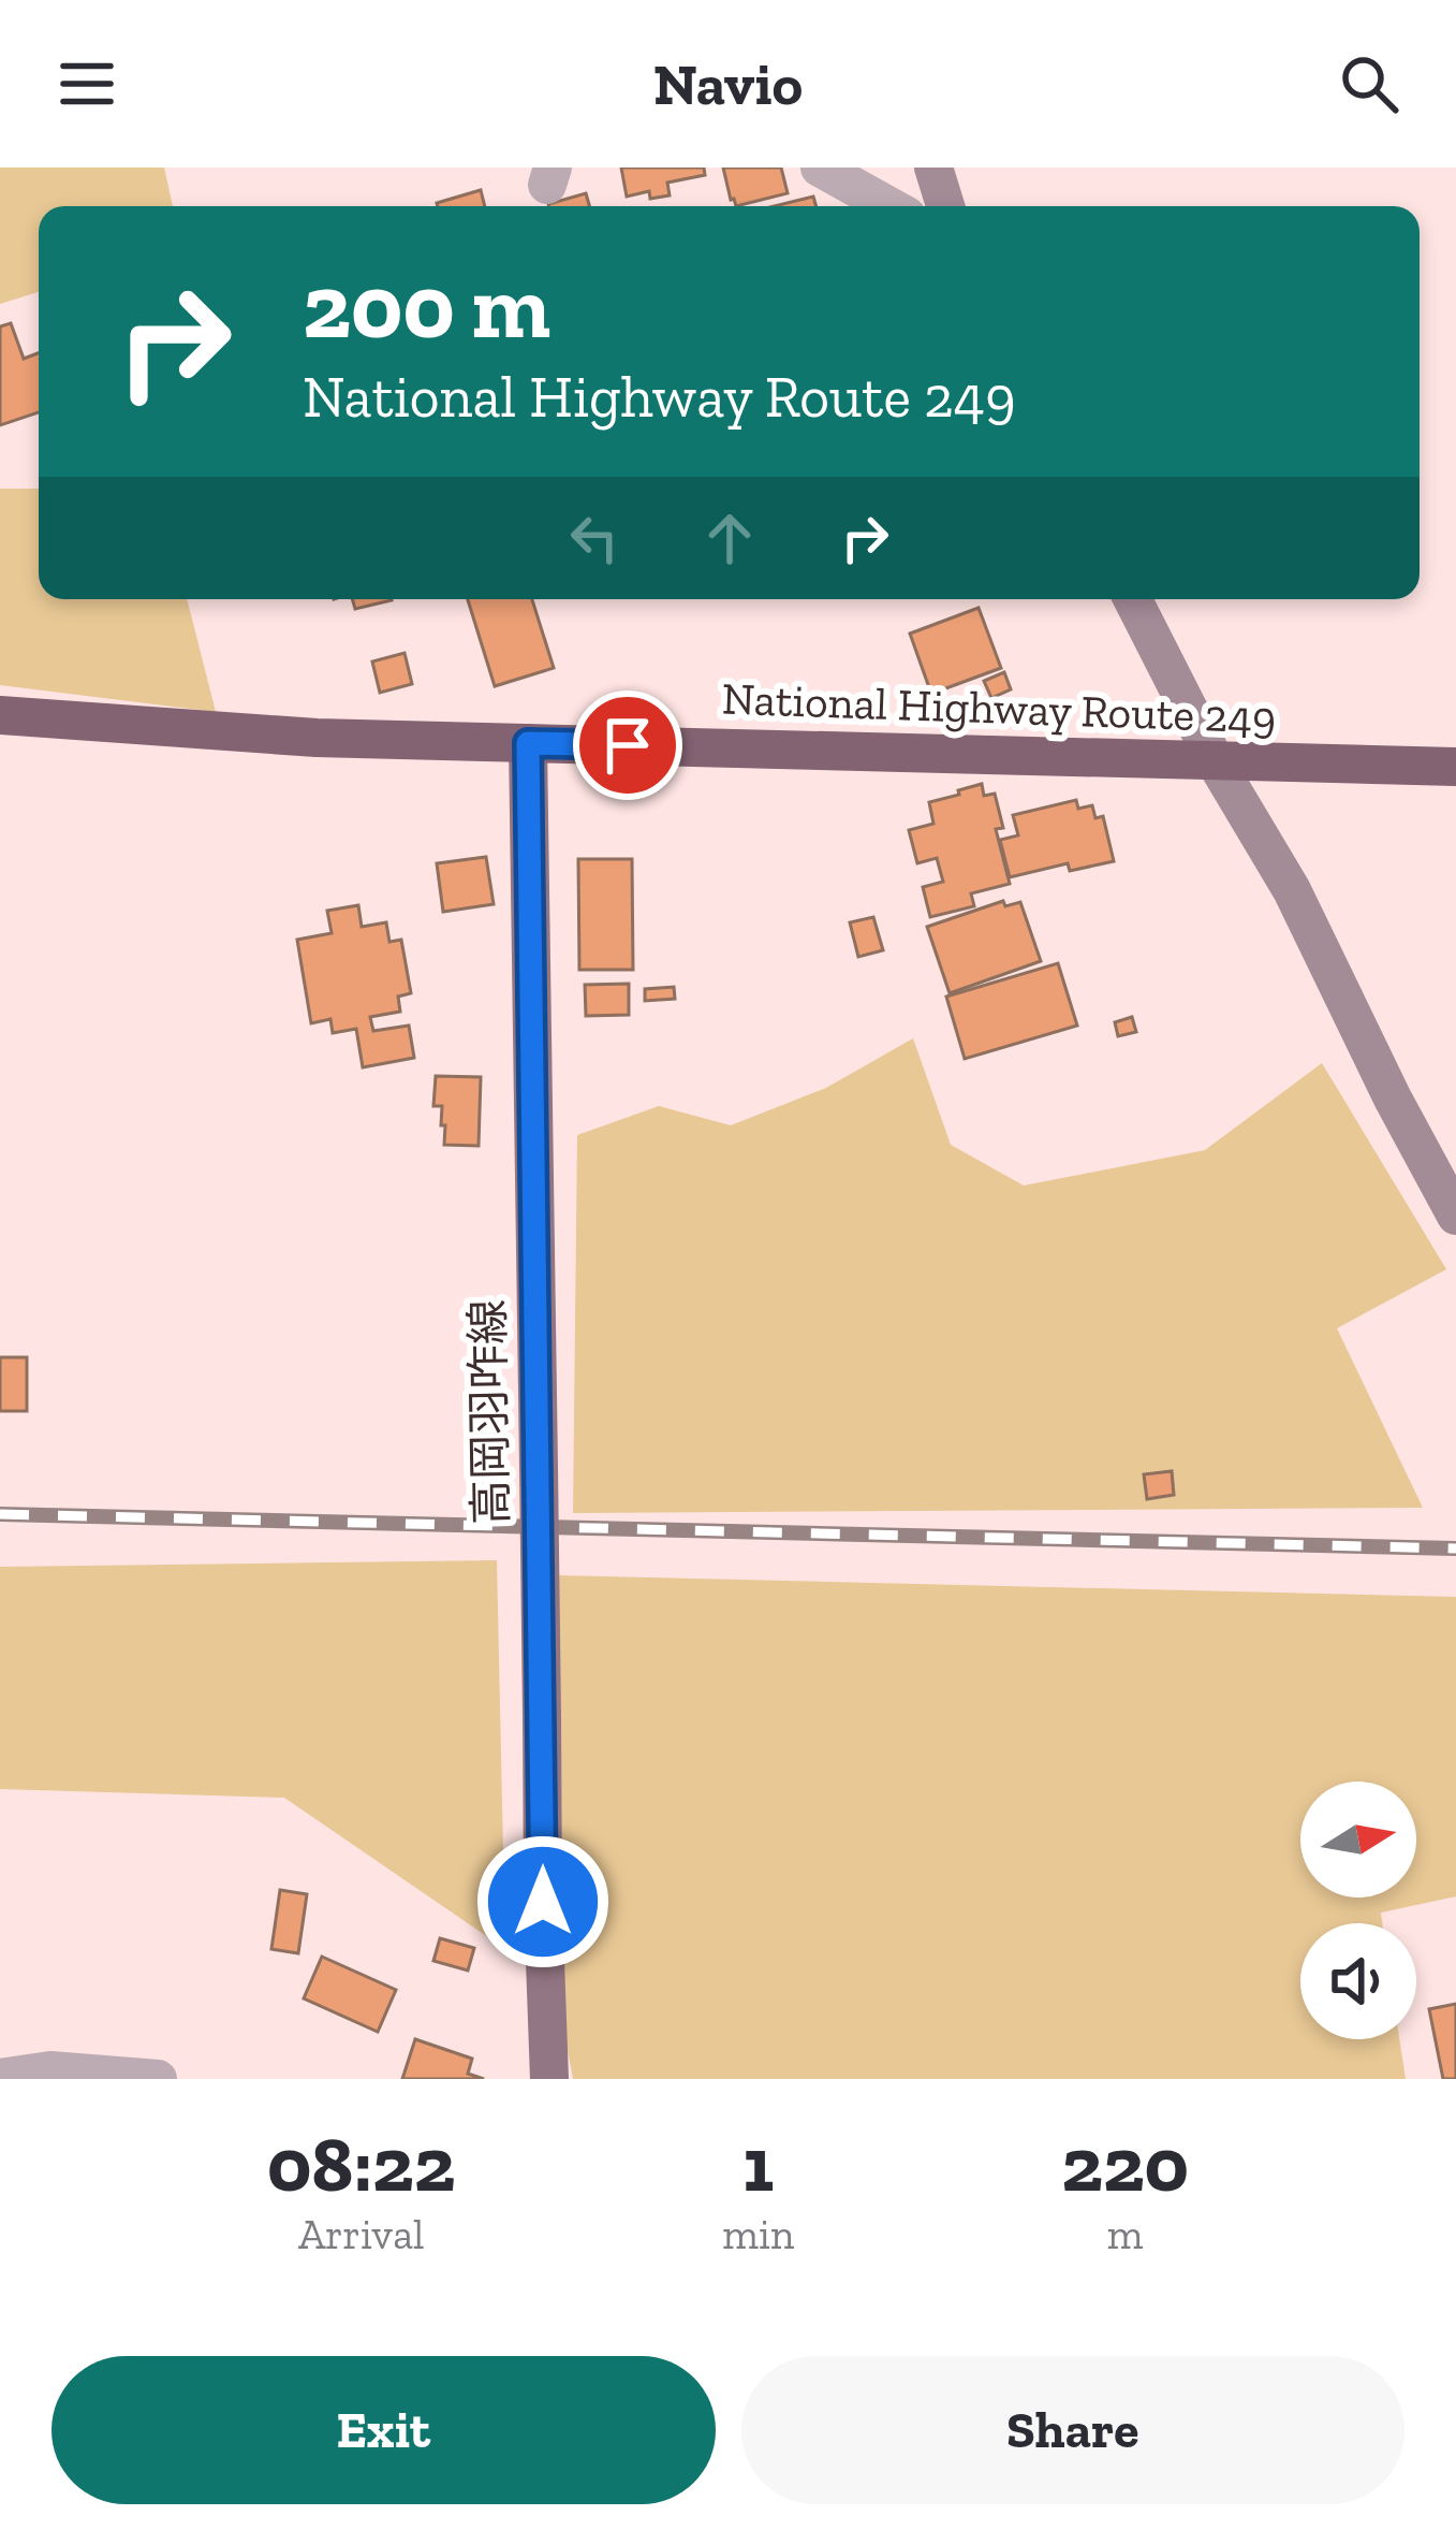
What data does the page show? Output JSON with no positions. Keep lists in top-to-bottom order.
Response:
{
  "streets": {
    "highway": ["National Highway Route 249"],
    "main road": ["高岡羽咋線"]
  },
  "crossings": [
    ["National Highway Route 249", "高岡羽咋線"]
  ],
  "north": "right",
  "page": {
    "header": "Navio",
    "turn": ["200 m", "National Highway Route 249"],
    "eta": [
      "08:22",
      "Arrival",
      "1",
      "min",
      "220",
      "m"
    ],
    "buttons": ["Exit", "Share"]
  }
}
